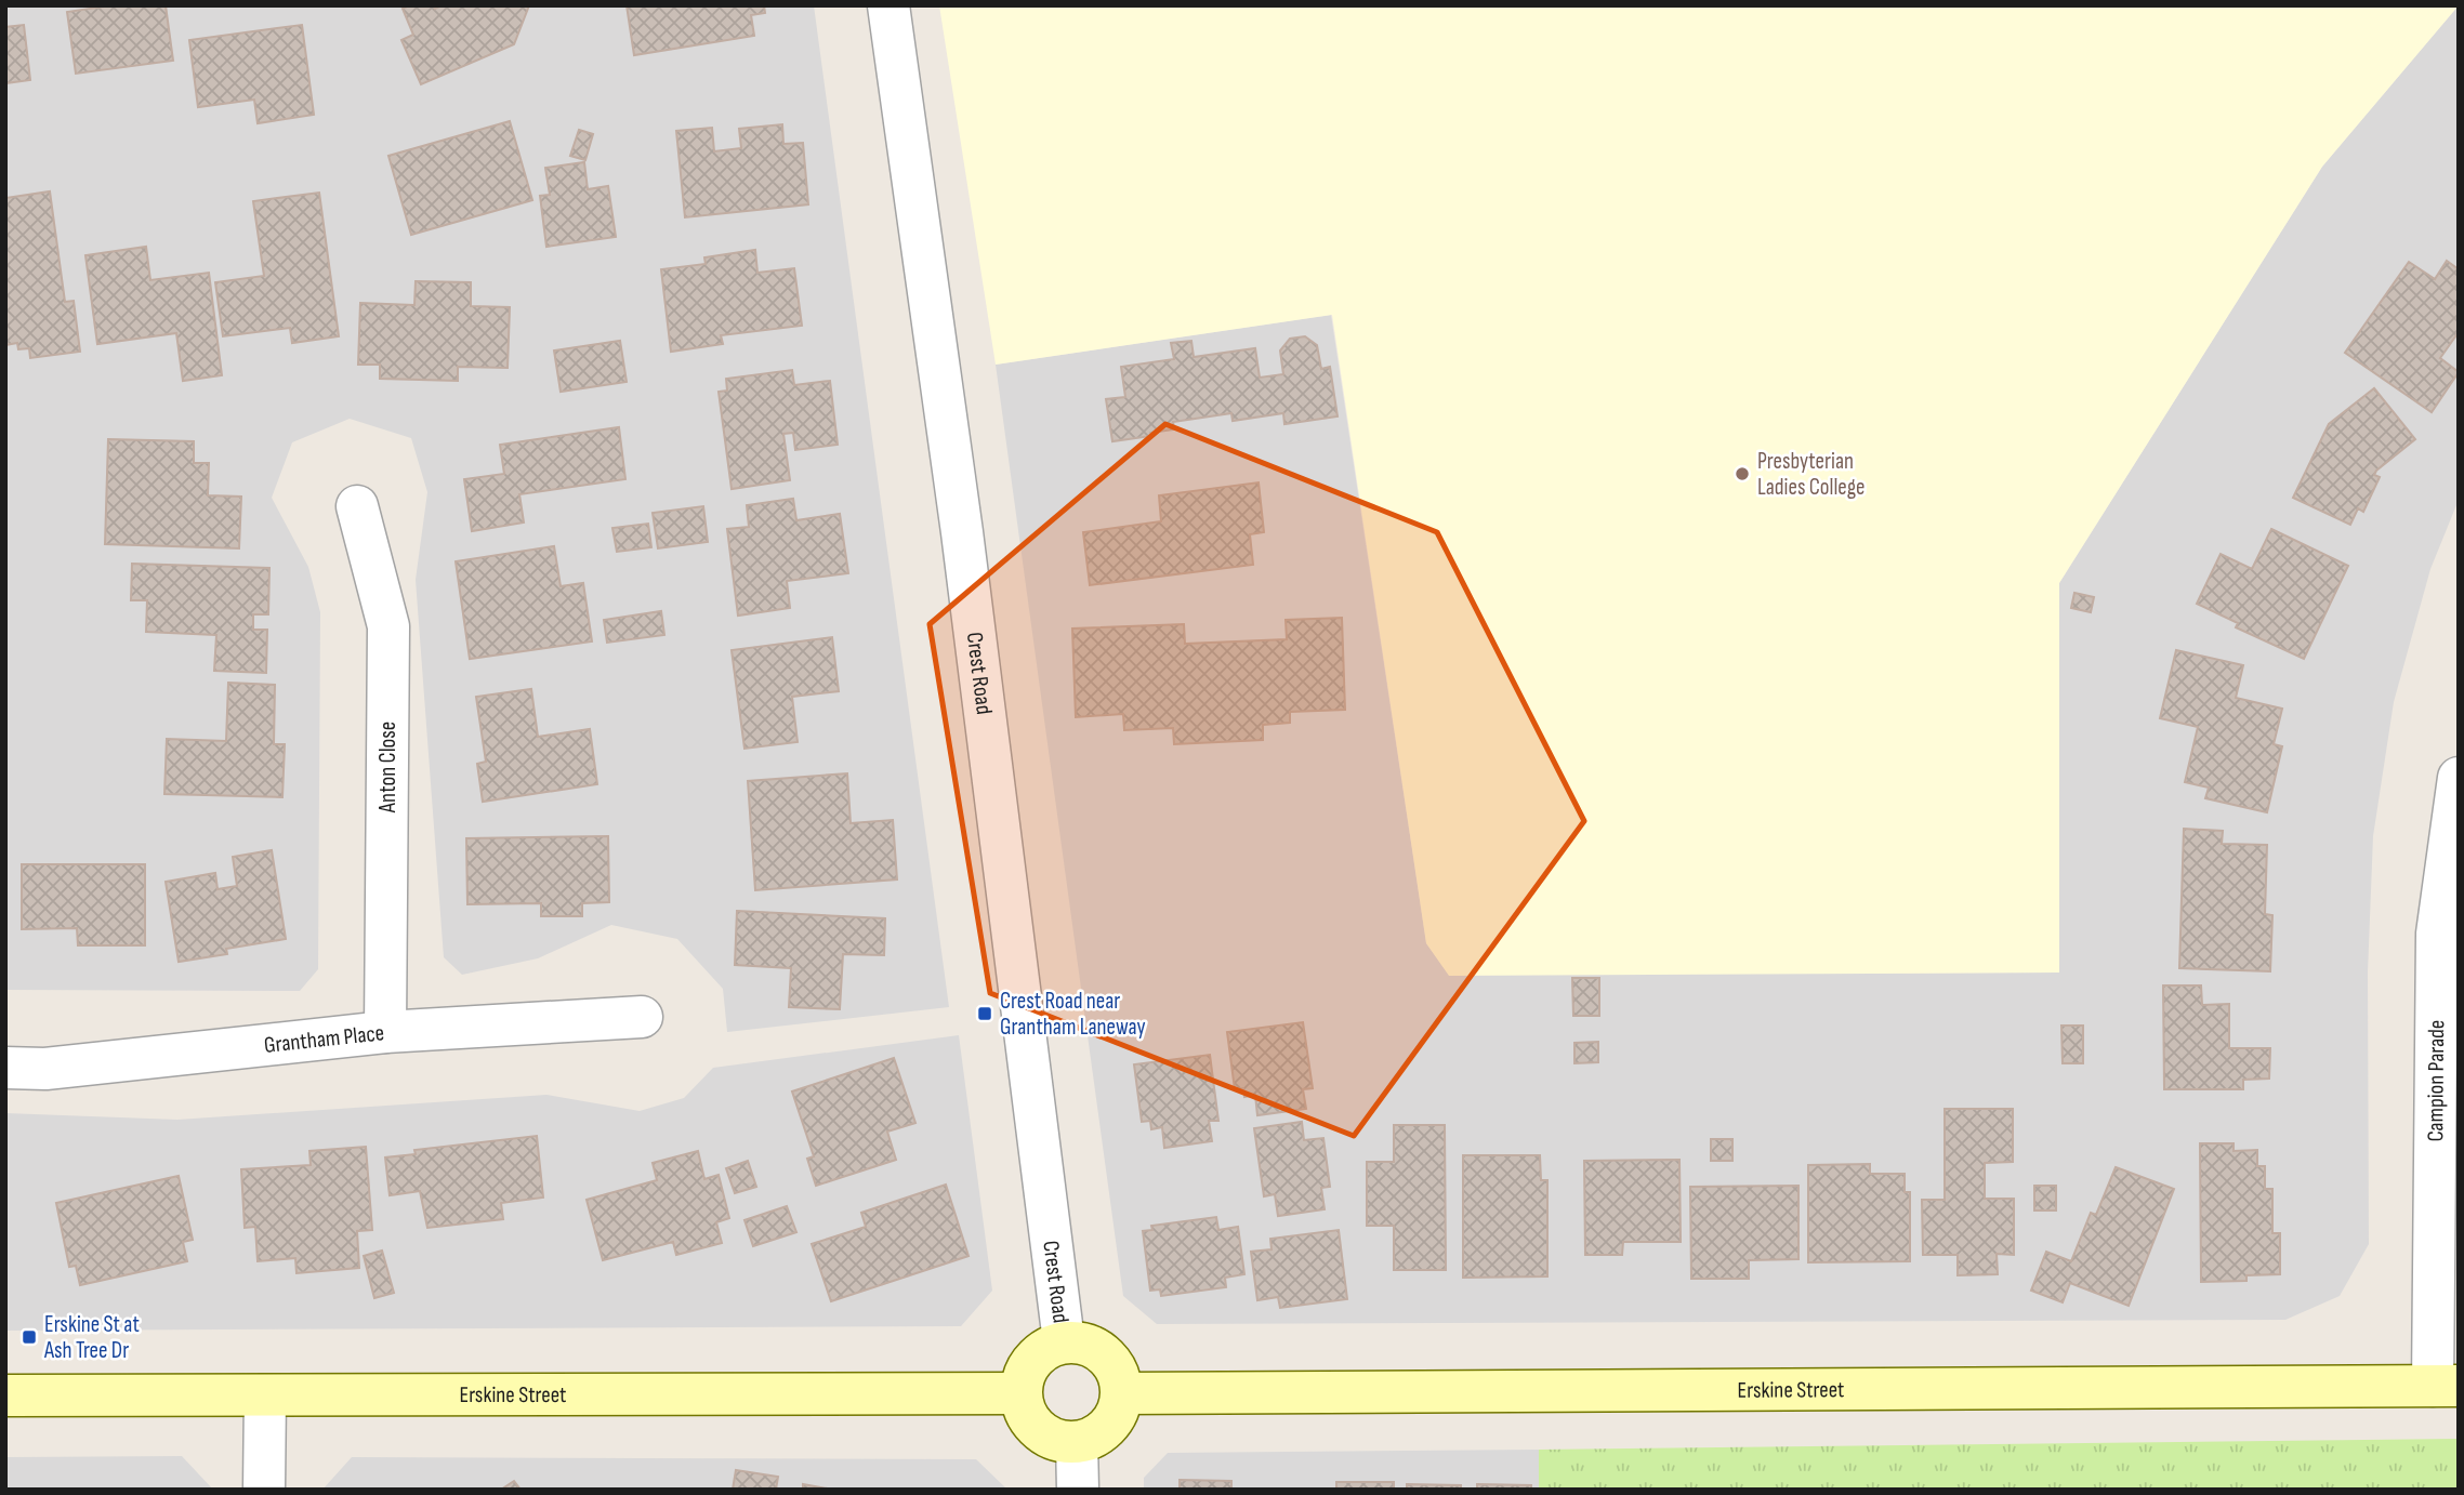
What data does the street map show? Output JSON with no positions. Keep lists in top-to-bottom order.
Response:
{
  "streets": {
    "street": [
      "Crest Road",
      "Anton Close",
      "Grantham Place",
      "Campion Parade",
      "Erskine Street"
    ]
  },
  "crossings": [
    ["Crest Road", "Erskine Street"],
    ["Anton Close", "Grantham Place"],
    ["Campion Parade", "Erskine Street"]
  ],
  "places": {
    "other": ["Presbyterian Ladies College"],
    "transit": ["Crest Road near Grantham Laneway", "Erskine St at Ash Tree Dr"]
  }
}
